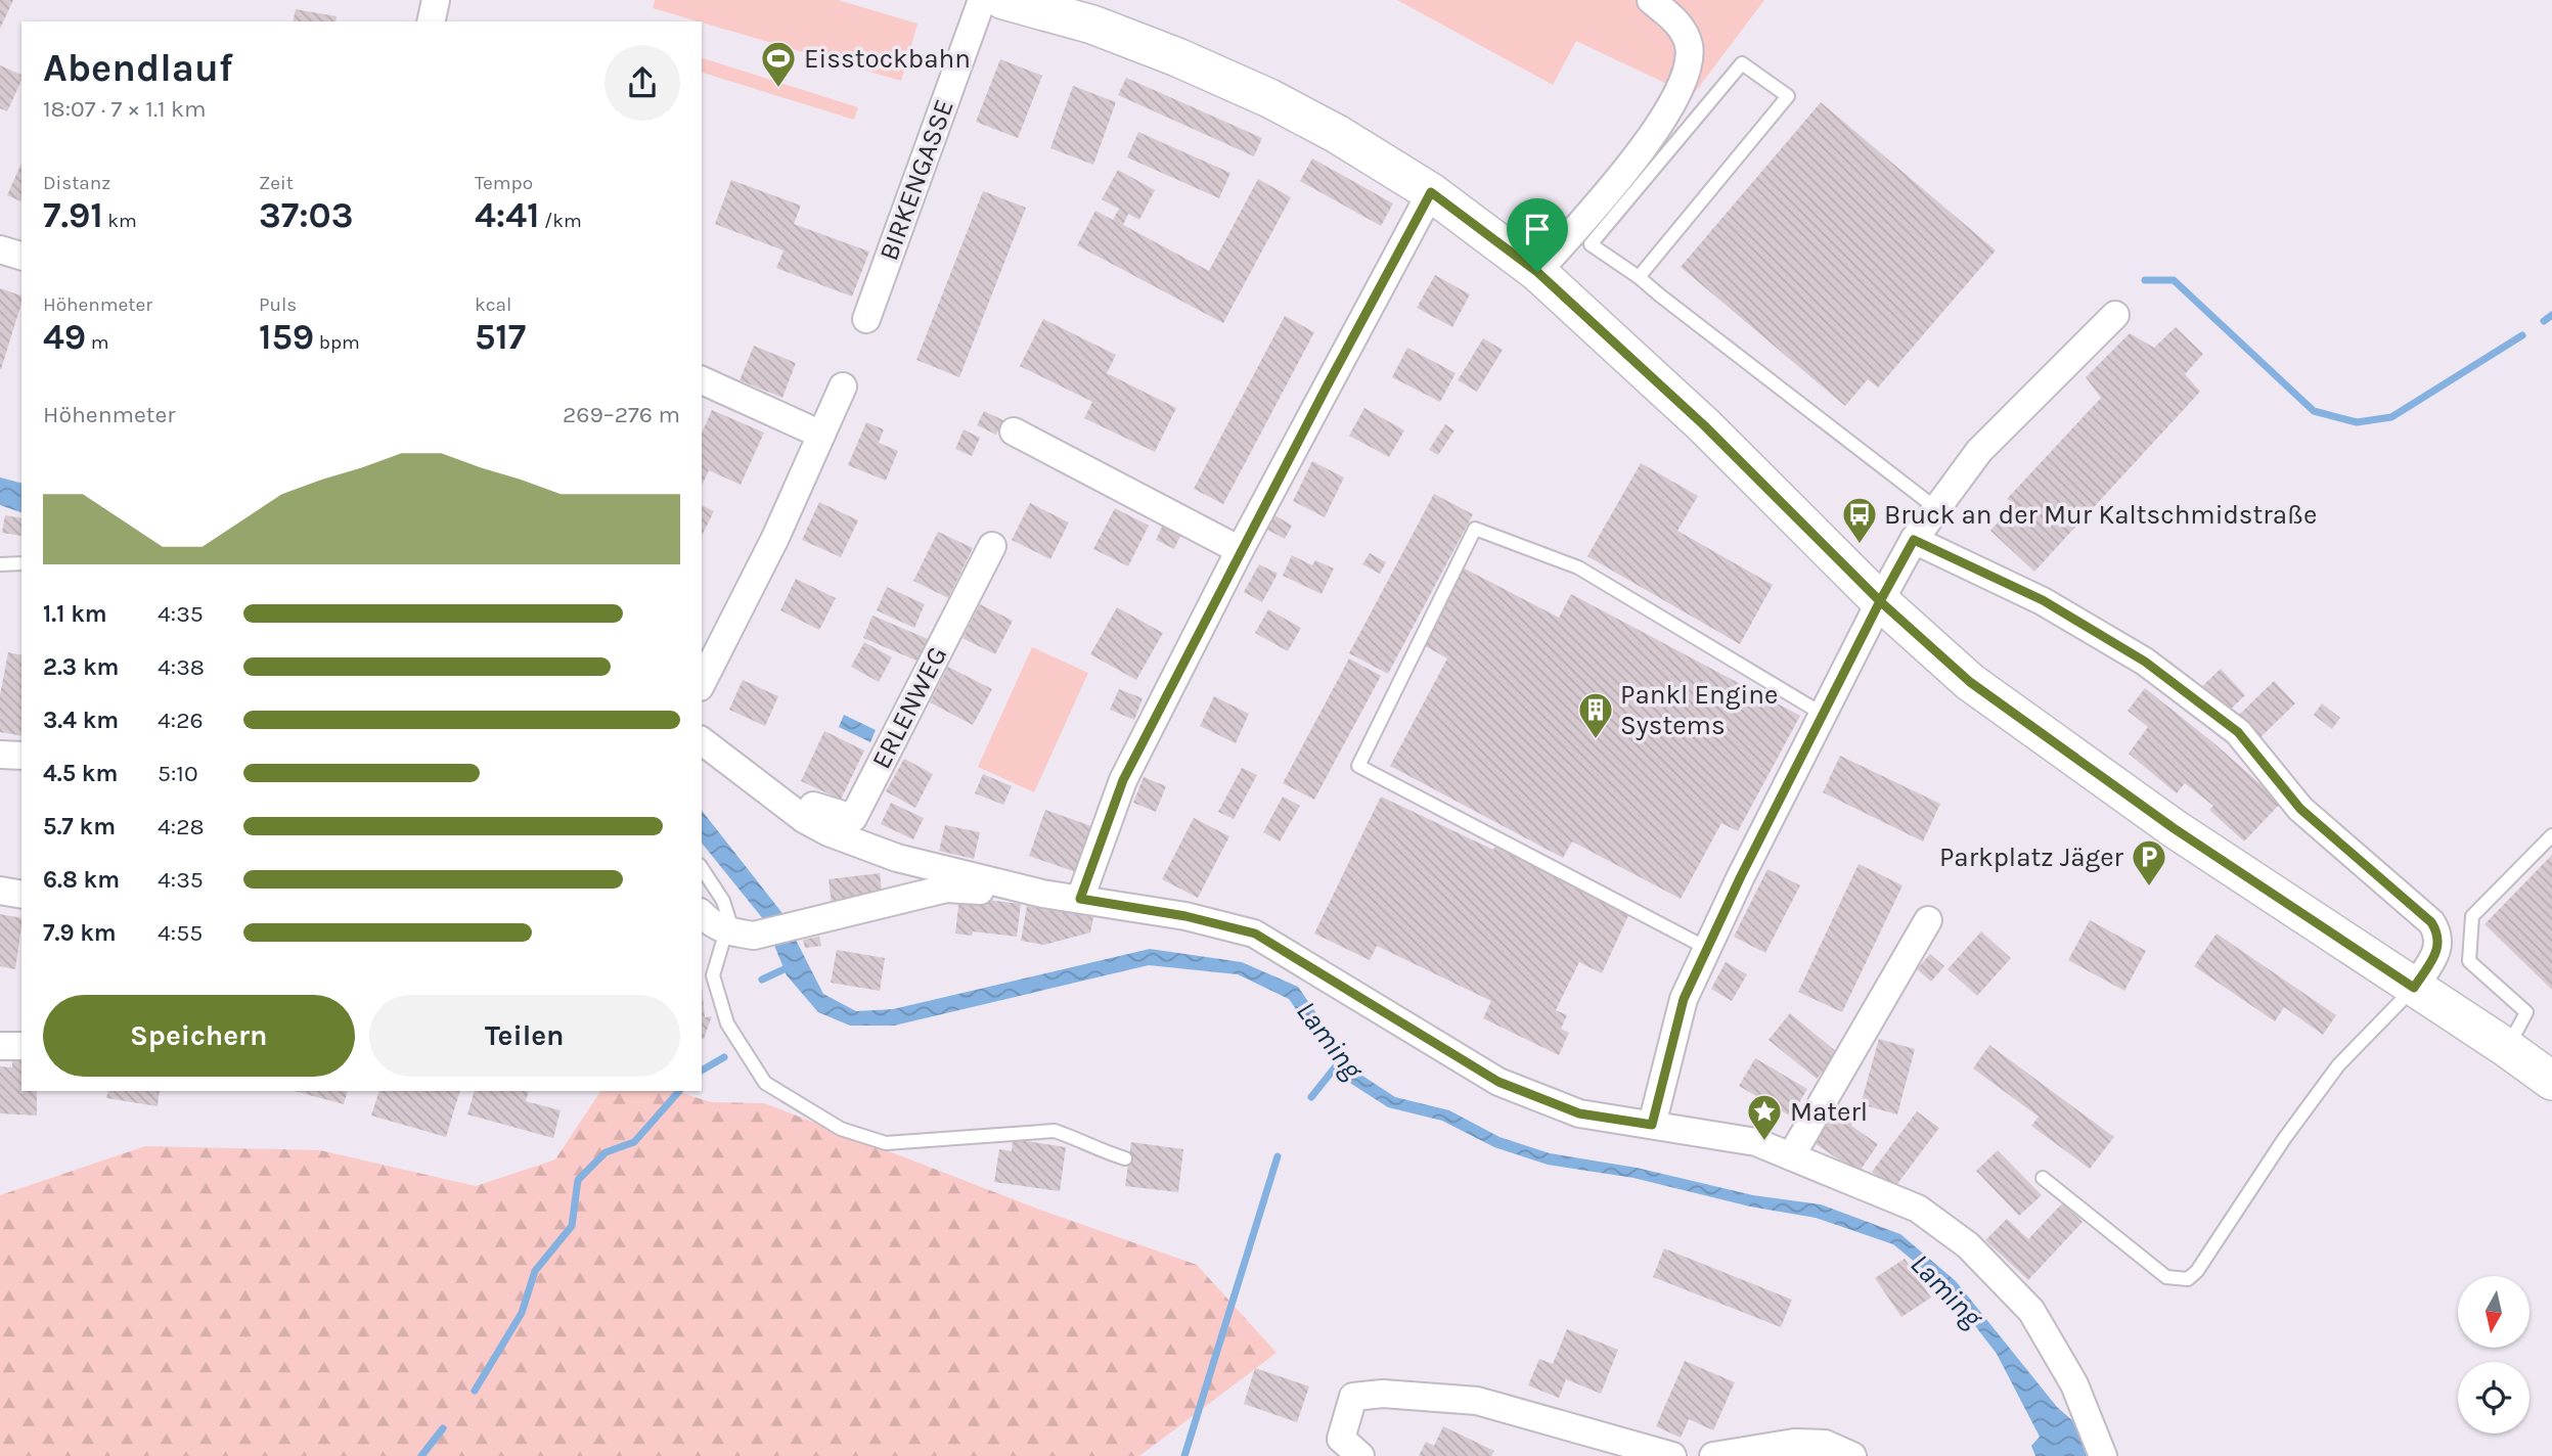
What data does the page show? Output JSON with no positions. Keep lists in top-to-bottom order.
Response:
{
  "streets": {
    "street": ["BIRKENGASSE", "ERLENWEG"]
  },
  "water": ["Laming"],
  "places": {
    "sports": ["Eisstockbahn"],
    "bus stop": ["Bruck an der Mur Kaltschmidstraße"],
    "building": ["Pankl Engine Systems"],
    "parking": ["Parkplatz Jäger"],
    "place": ["Materl"]
  },
  "north": "bottom",
  "page": {
    "heading": ["Abendlauf", "18:07 · 7 × 1.1 km"],
    "stats": [
      ["Distanz", "7.91 km"],
      ["Zeit", "37:03"],
      ["Tempo", "4:41 /km"],
      ["Höhenmeter", "49 m"],
      ["Puls", "159 bpm"],
      ["kcal", "517"]
    ],
    "chart": ["Höhenmeter", "269–276 m"],
    "list": [
      {
        "name": "1.1 km",
        "note": "4:35"
      },
      {
        "name": "2.3 km",
        "note": "4:38"
      },
      {
        "name": "3.4 km",
        "note": "4:26"
      },
      {
        "name": "4.5 km",
        "note": "5:10"
      },
      {
        "name": "5.7 km",
        "note": "4:28"
      },
      {
        "name": "6.8 km",
        "note": "4:35"
      },
      {
        "name": "7.9 km",
        "note": "4:55"
      }
    ],
    "buttons": ["Speichern", "Teilen"]
  }
}
